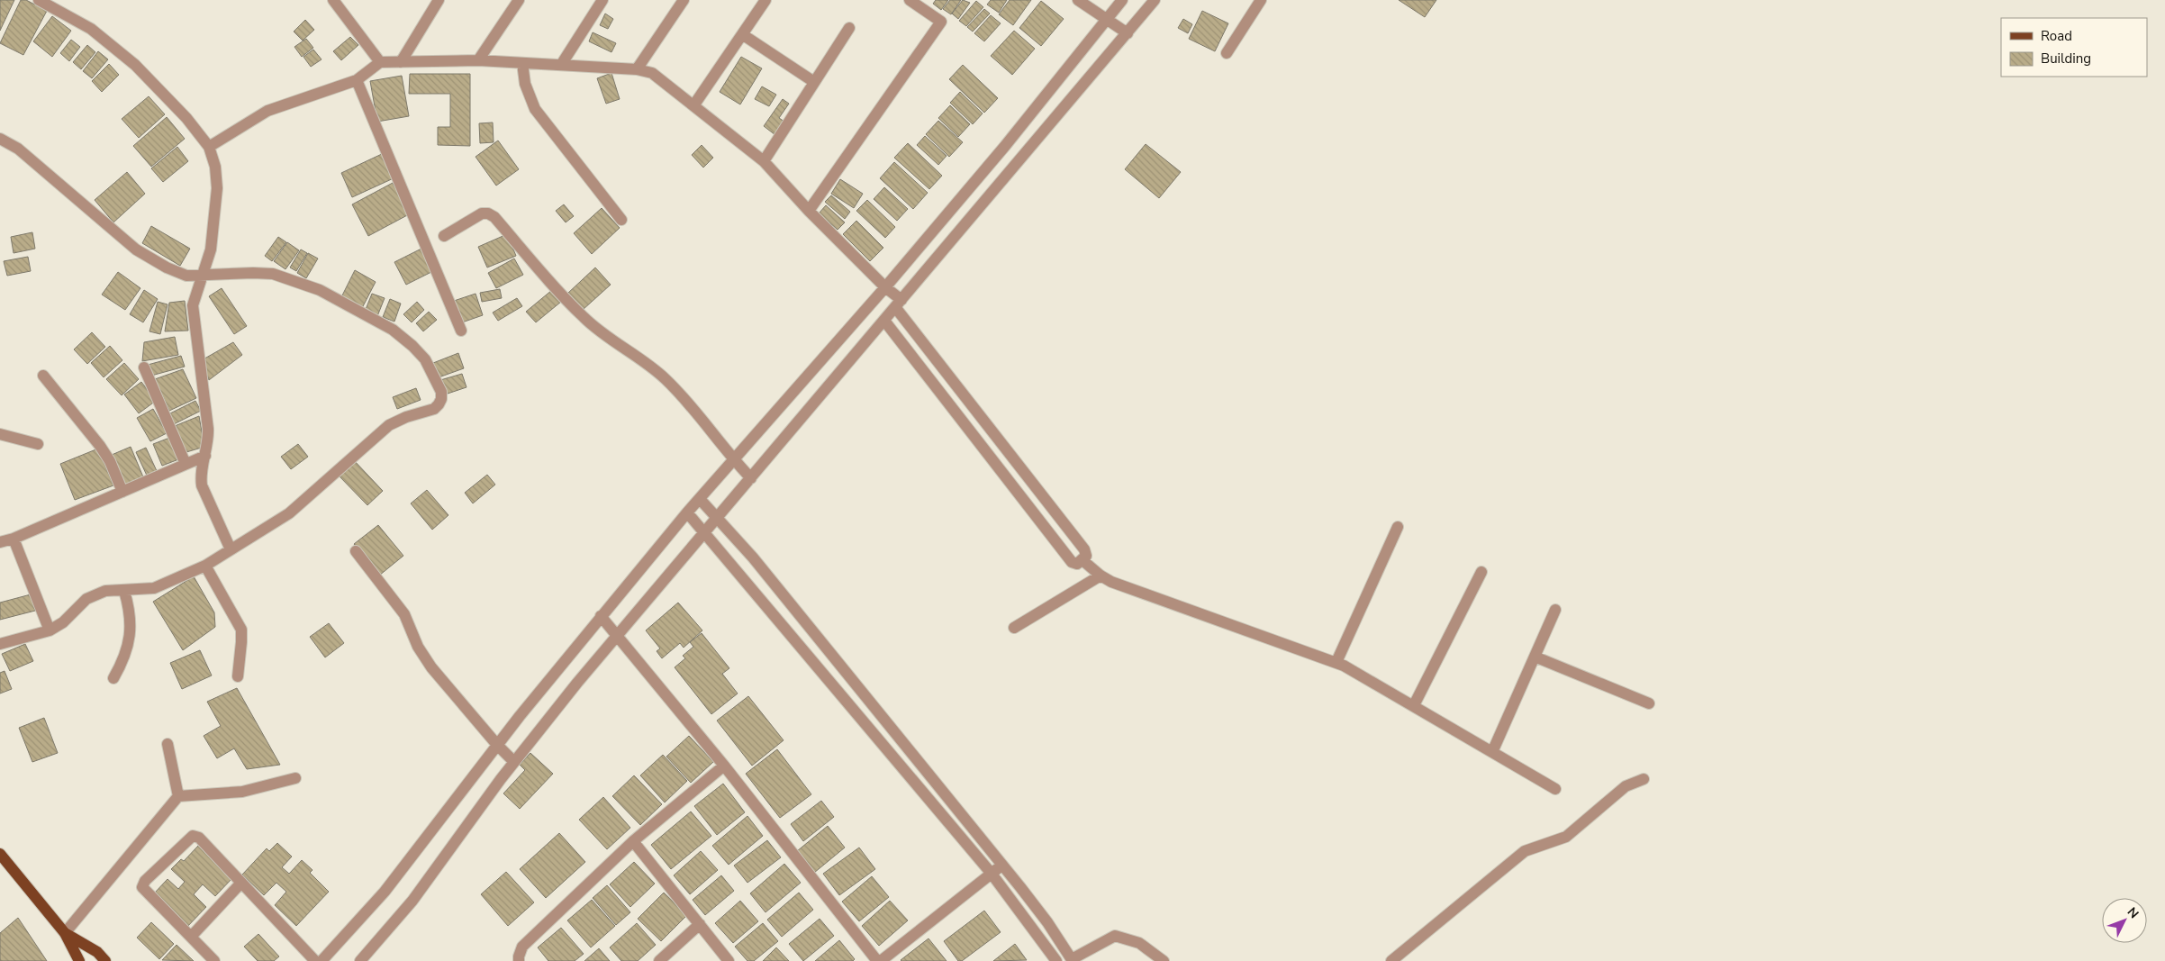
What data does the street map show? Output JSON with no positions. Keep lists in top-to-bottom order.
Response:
{
  "legend": ["Road", "Building"],
  "north": "top right"
}
